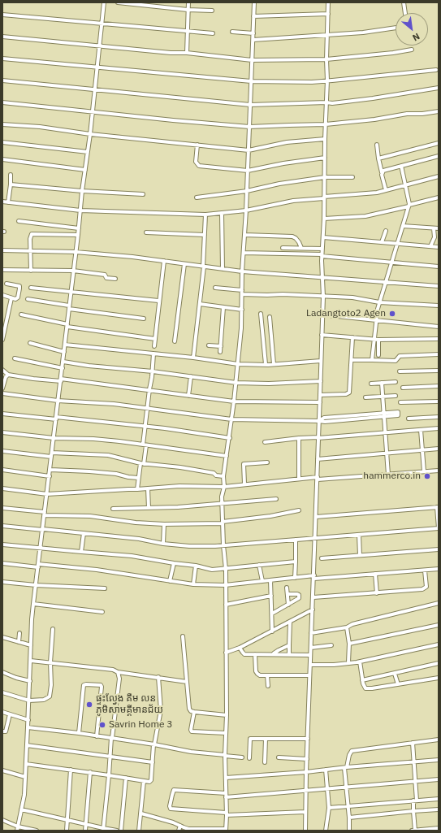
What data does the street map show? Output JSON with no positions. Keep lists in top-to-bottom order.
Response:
{
  "places": [
    "Ladangtoto2 Agen",
    "hammerco.in",
    "ផ្ទះល្វែង គឹម លន ភូមិសាមគ្គីមានជ័យ",
    "Savrin Home 3"
  ],
  "north": "bottom right"
}
